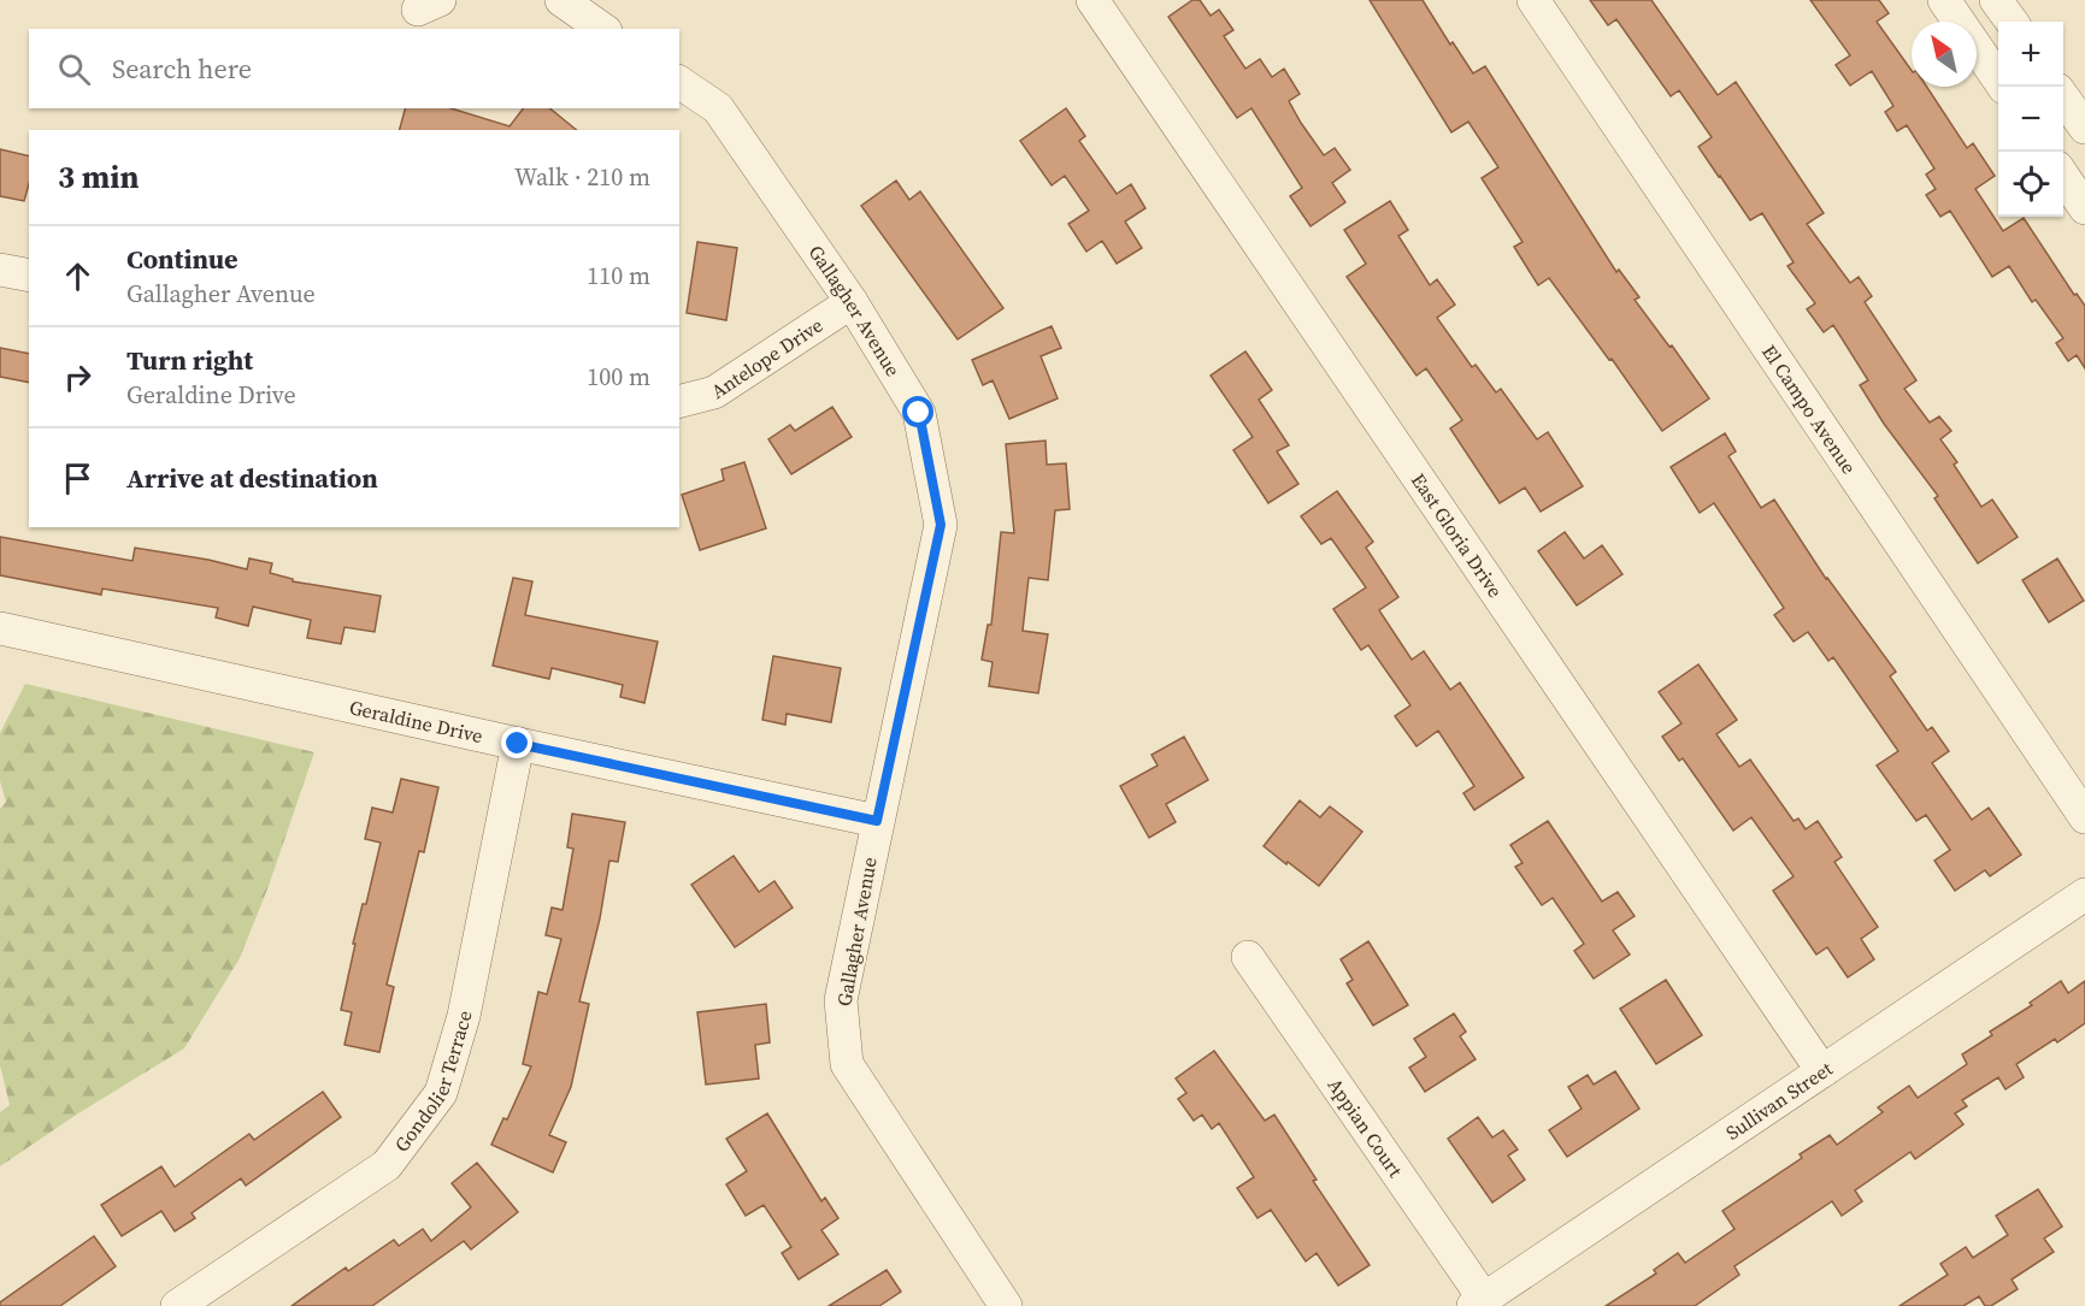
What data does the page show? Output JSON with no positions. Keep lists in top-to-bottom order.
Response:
{
  "streets": {
    "street": [
      "Gallagher Avenue",
      "Antelope Drive",
      "El Campo Avenue",
      "East Gloria Drive",
      "Geraldine Drive",
      "Gondolier Terrace",
      "Sullivan Street",
      "Appian Court"
    ]
  },
  "crossings": [
    ["Gallagher Avenue", "Antelope Drive"],
    ["Gallagher Avenue", "Geraldine Drive"],
    ["East Gloria Drive", "Sullivan Street"],
    ["Geraldine Drive", "Gondolier Terrace"],
    ["Sullivan Street", "Appian Court"]
  ],
  "north": "top left",
  "page": {
    "map_buttons": ["+", "−"],
    "search": "Search here",
    "heading": ["3 min", "Walk · 210 m"],
    "list": [
      ["Continue", "Gallagher Avenue", "110 m"],
      ["Turn right", "Geraldine Drive", "100 m"],
      "Arrive at destination"
    ]
  }
}
